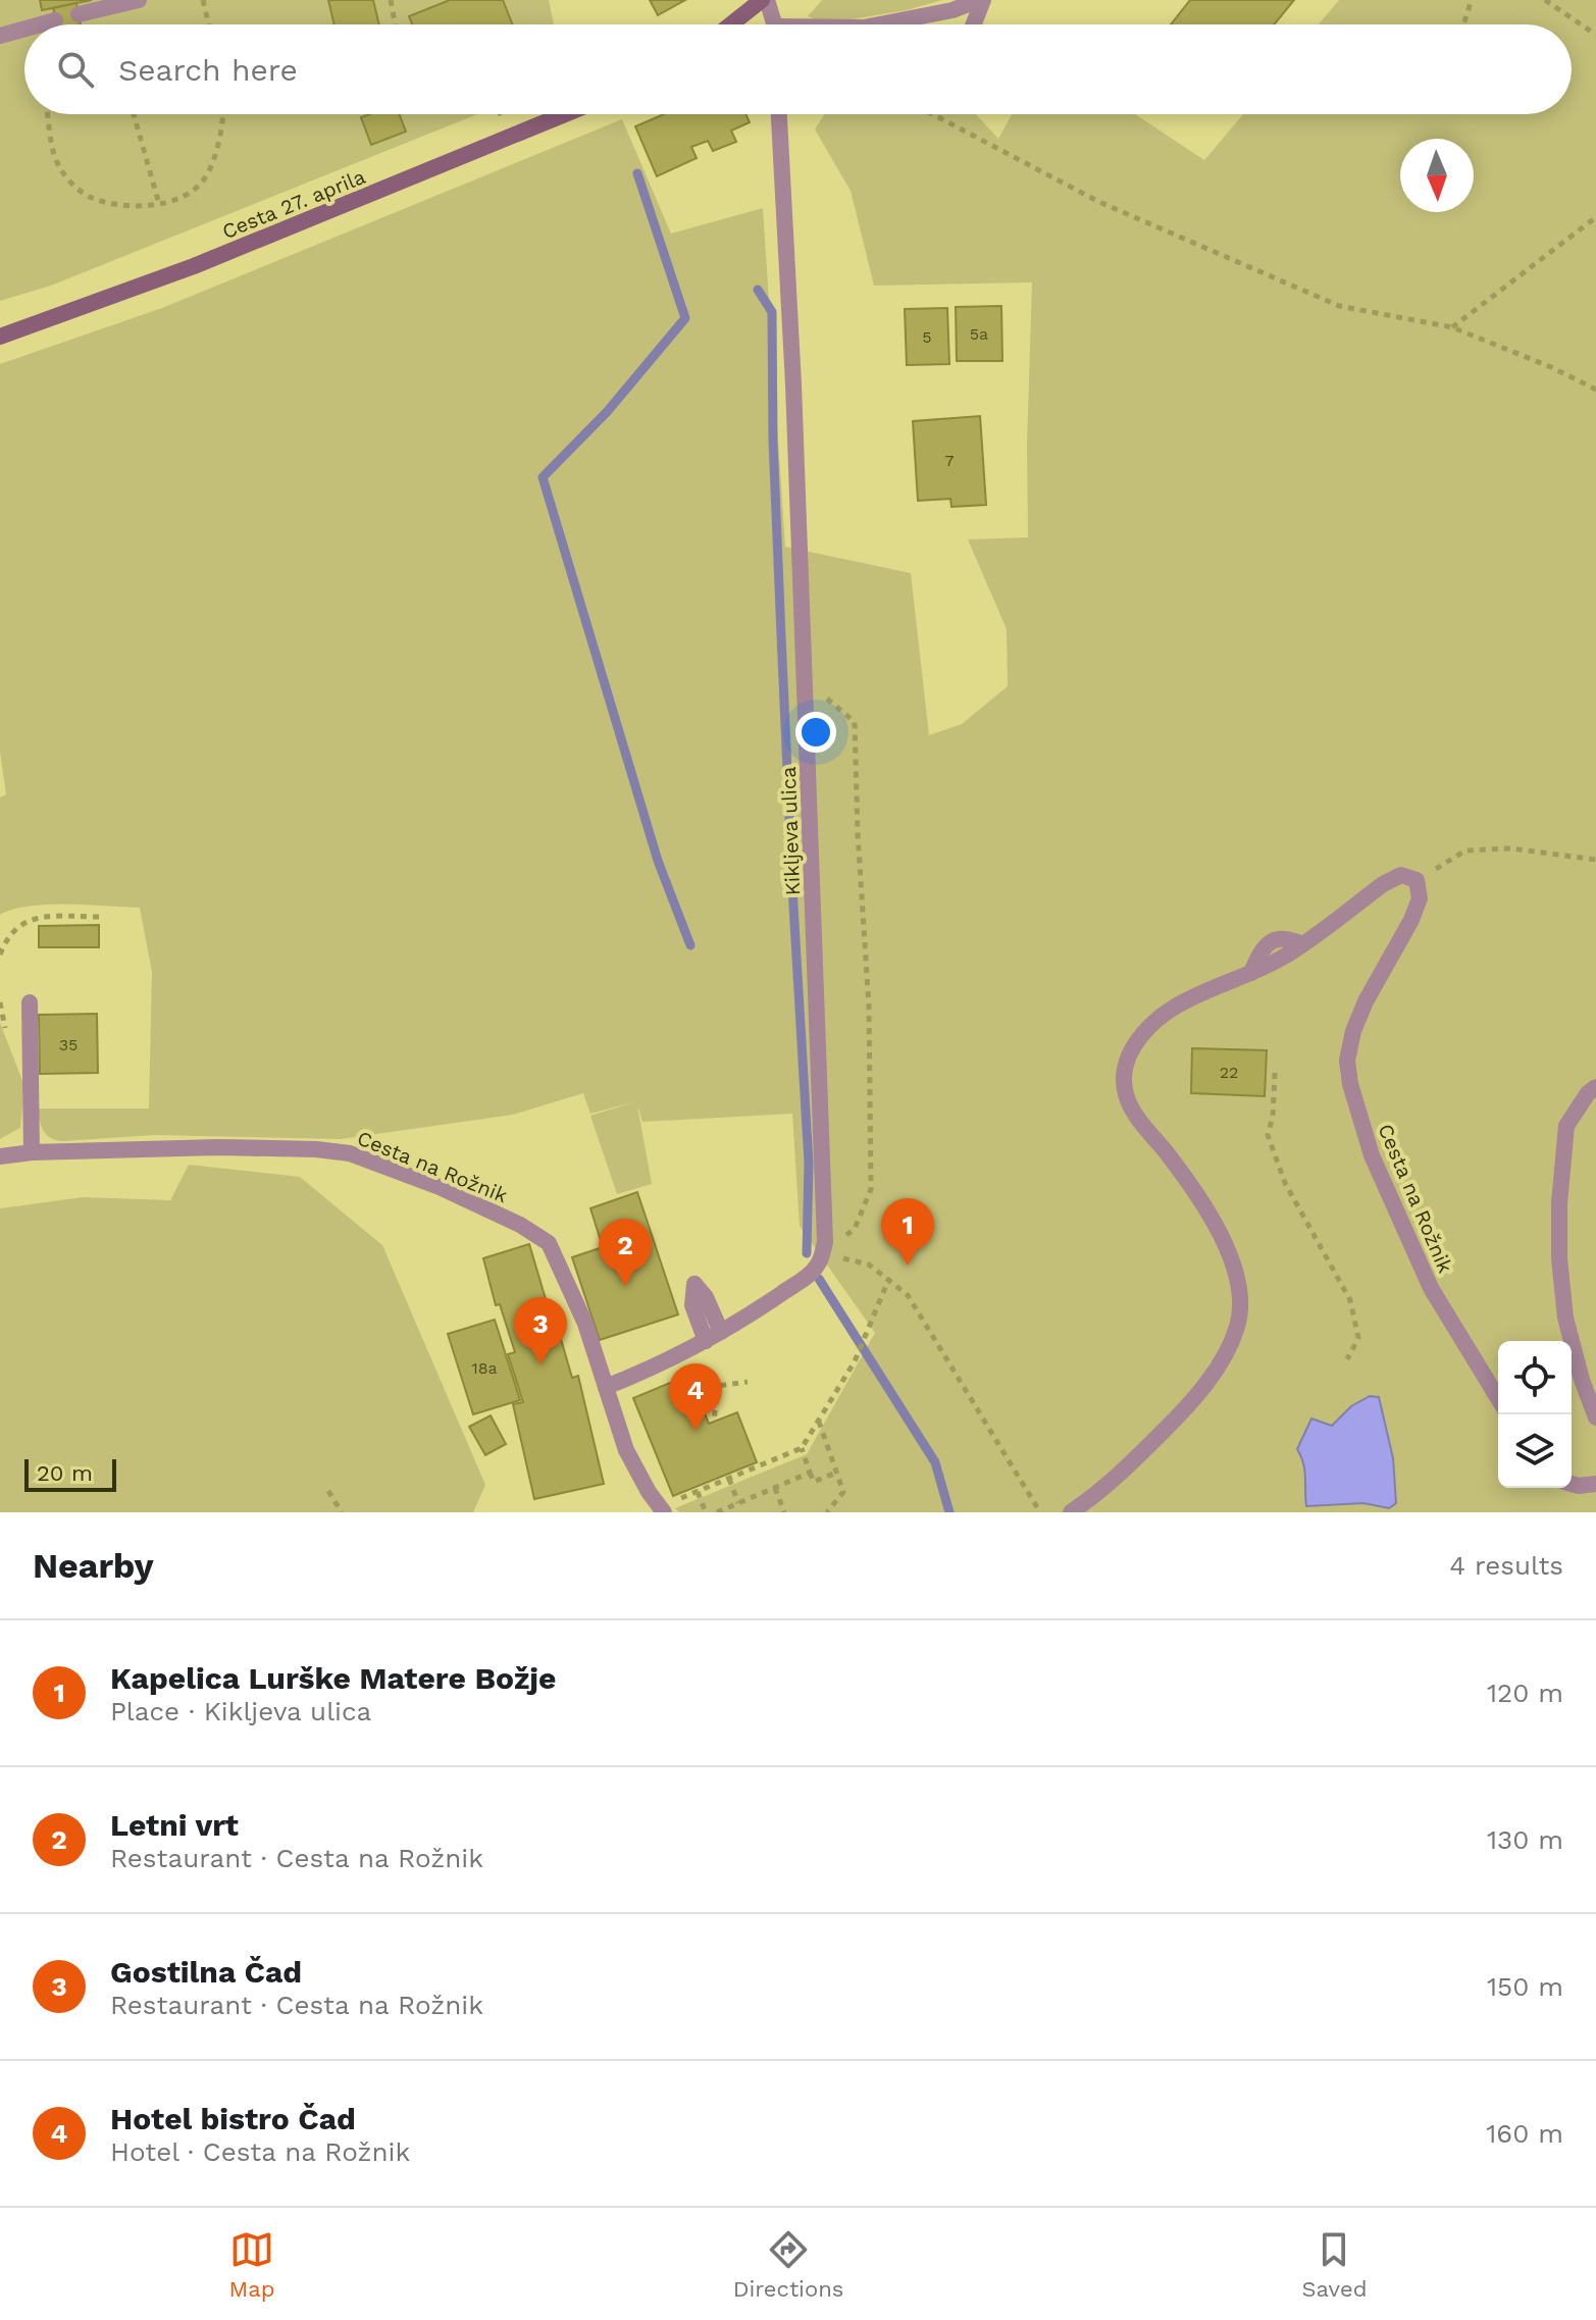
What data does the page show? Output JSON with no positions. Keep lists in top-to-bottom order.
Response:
{
  "streets": {
    "main road": ["Cesta 27. aprila"],
    "street": ["Kikljeva ulica", "Cesta na Rožnik"]
  },
  "house_numbers": [
    "5a",
    "5",
    "7",
    "35",
    "22",
    "18a"
  ],
  "scale_bar": "20 m",
  "north": "bottom",
  "page": {
    "search": "Search here",
    "pins": [
      "1",
      "2",
      "3",
      "4"
    ],
    "scale": "20 m",
    "heading": ["Nearby", "4 results"],
    "list": [
      {
        "mark": "1",
        "name": "Kapelica Lurške Matere Božje",
        "note": "Place · Kikljeva ulica",
        "value": "120 m"
      },
      {
        "mark": "2",
        "name": "Letni vrt",
        "note": "Restaurant · Cesta na Rožnik",
        "value": "130 m"
      },
      {
        "mark": "3",
        "name": "Gostilna Čad",
        "note": "Restaurant · Cesta na Rožnik",
        "value": "150 m"
      },
      {
        "mark": "4",
        "name": "Hotel bistro Čad",
        "note": "Hotel · Cesta na Rožnik",
        "value": "160 m"
      }
    ],
    "nav": ["Map", "Directions", "Saved"]
  }
}
